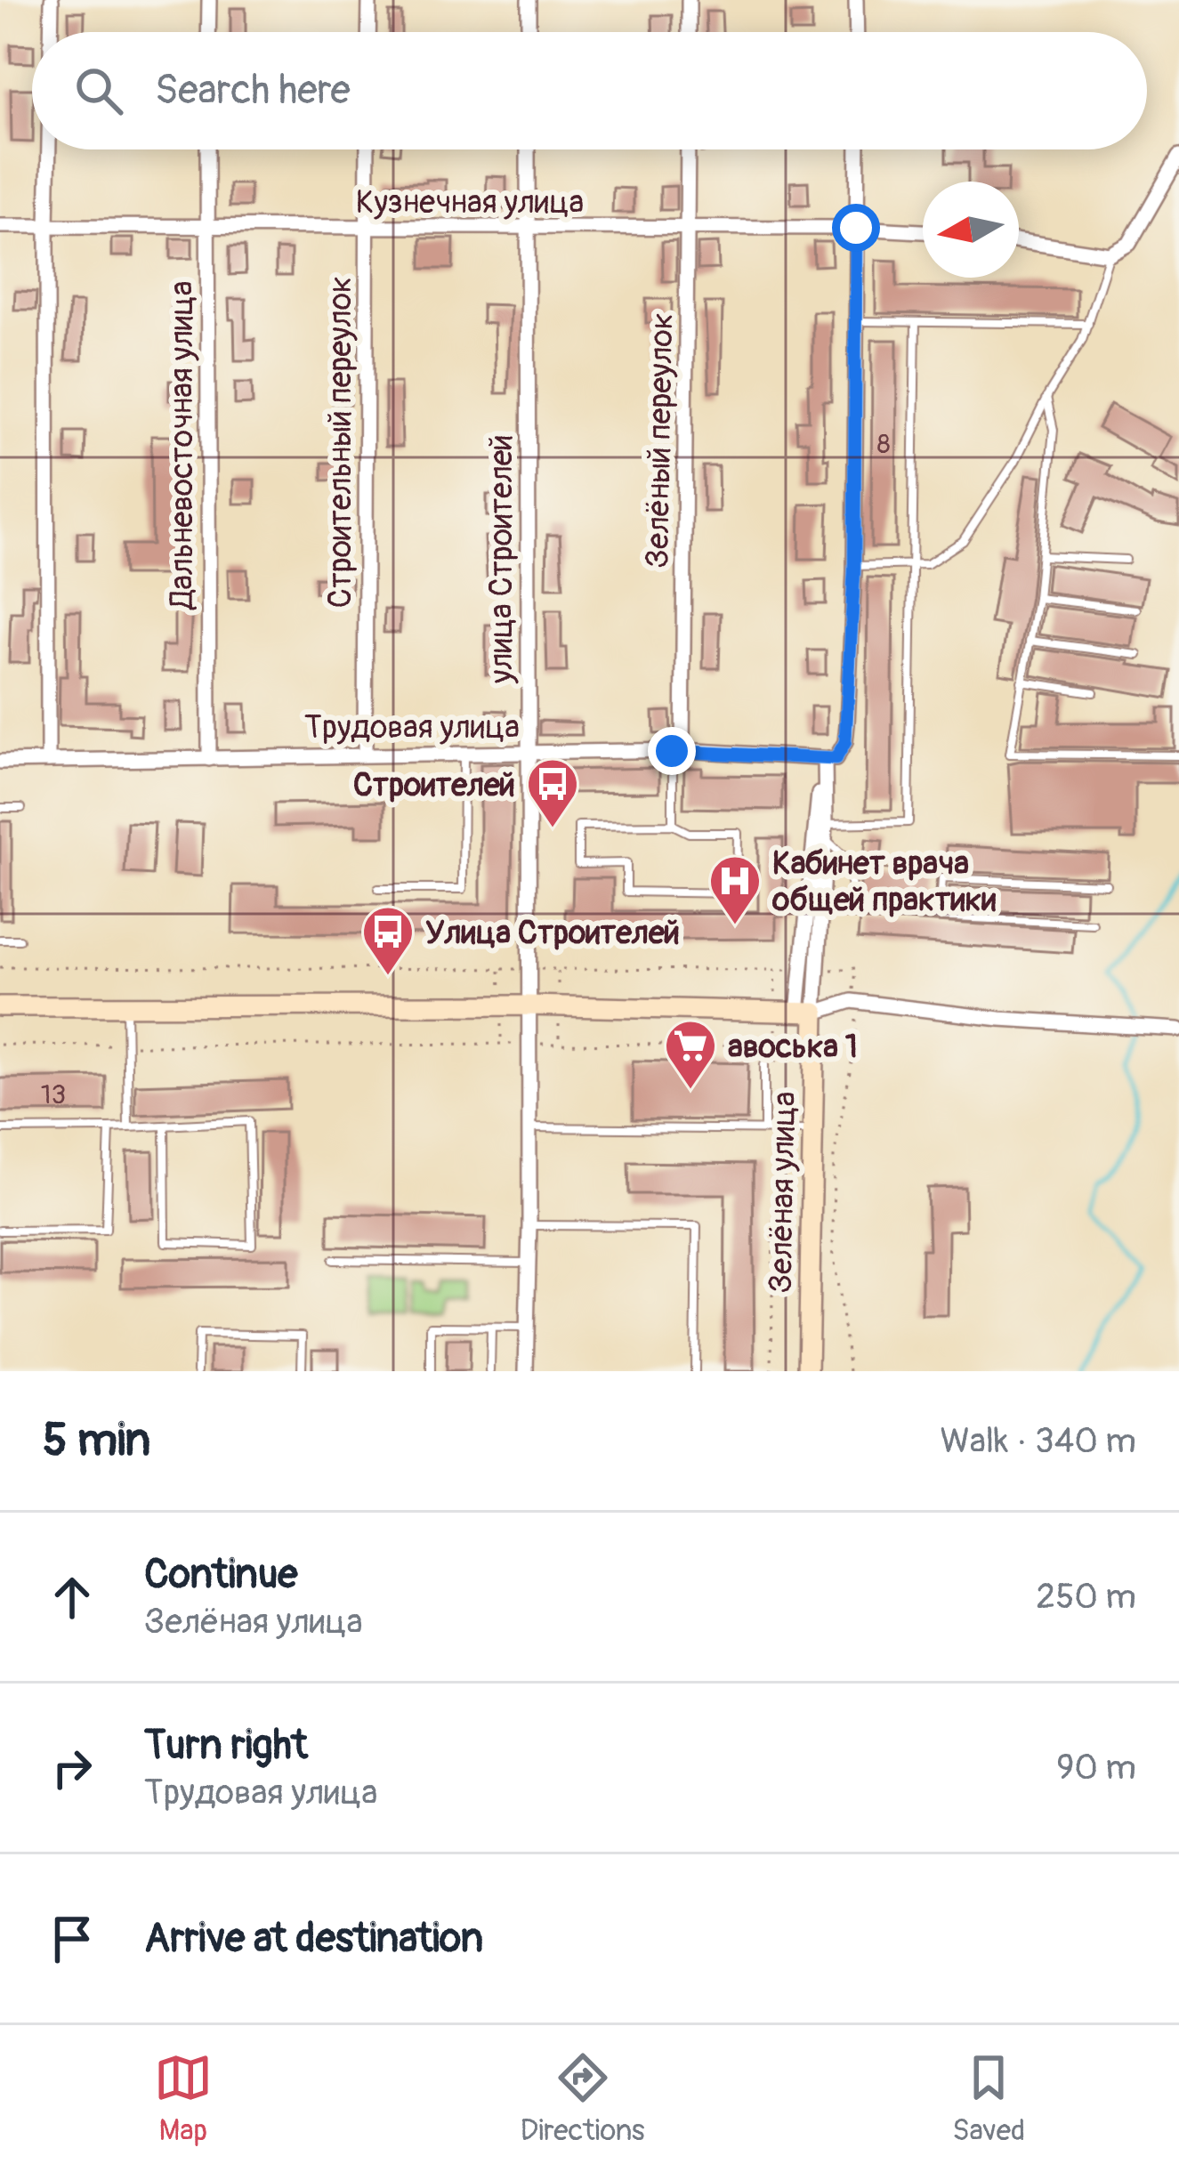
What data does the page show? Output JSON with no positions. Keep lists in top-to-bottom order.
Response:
{
  "streets": {
    "street": [
      "Кузнечная улица",
      "Зелёный переулок",
      "Строительный переулок",
      "Дальневосточная улица",
      "улица Строителей",
      "Трудовая улица",
      "Зелёная улица"
    ]
  },
  "crossings": [
    ["Кузнечная улица", "Зелёный переулок"],
    ["Кузнечная улица", "Строительный переулок"],
    ["Кузнечная улица", "Дальневосточная улица"],
    ["Кузнечная улица", "улица Строителей"],
    ["Кузнечная улица", "Зелёная улица"],
    ["Зелёный переулок", "Трудовая улица"],
    ["Строительный переулок", "Трудовая улица"],
    ["Дальневосточная улица", "Трудовая улица"],
    ["улица Строителей", "Трудовая улица"],
    ["Трудовая улица", "Зелёная улица"]
  ],
  "places": {
    "bus stop": ["Строителей", "Улица Строителей"],
    "hospital": ["Кабинет врача общей практики"],
    "supermarket": ["авоська 1"]
  },
  "house_numbers": ["8", "13"],
  "north": "left",
  "page": {
    "search": "Search here",
    "heading": ["5 min", "Walk · 340 m"],
    "list": [
      ["Continue", "Зелёная улица", "250 m"],
      ["Turn right", "Трудовая улица", "90 m"],
      "Arrive at destination"
    ],
    "nav": ["Map", "Directions", "Saved"]
  }
}
